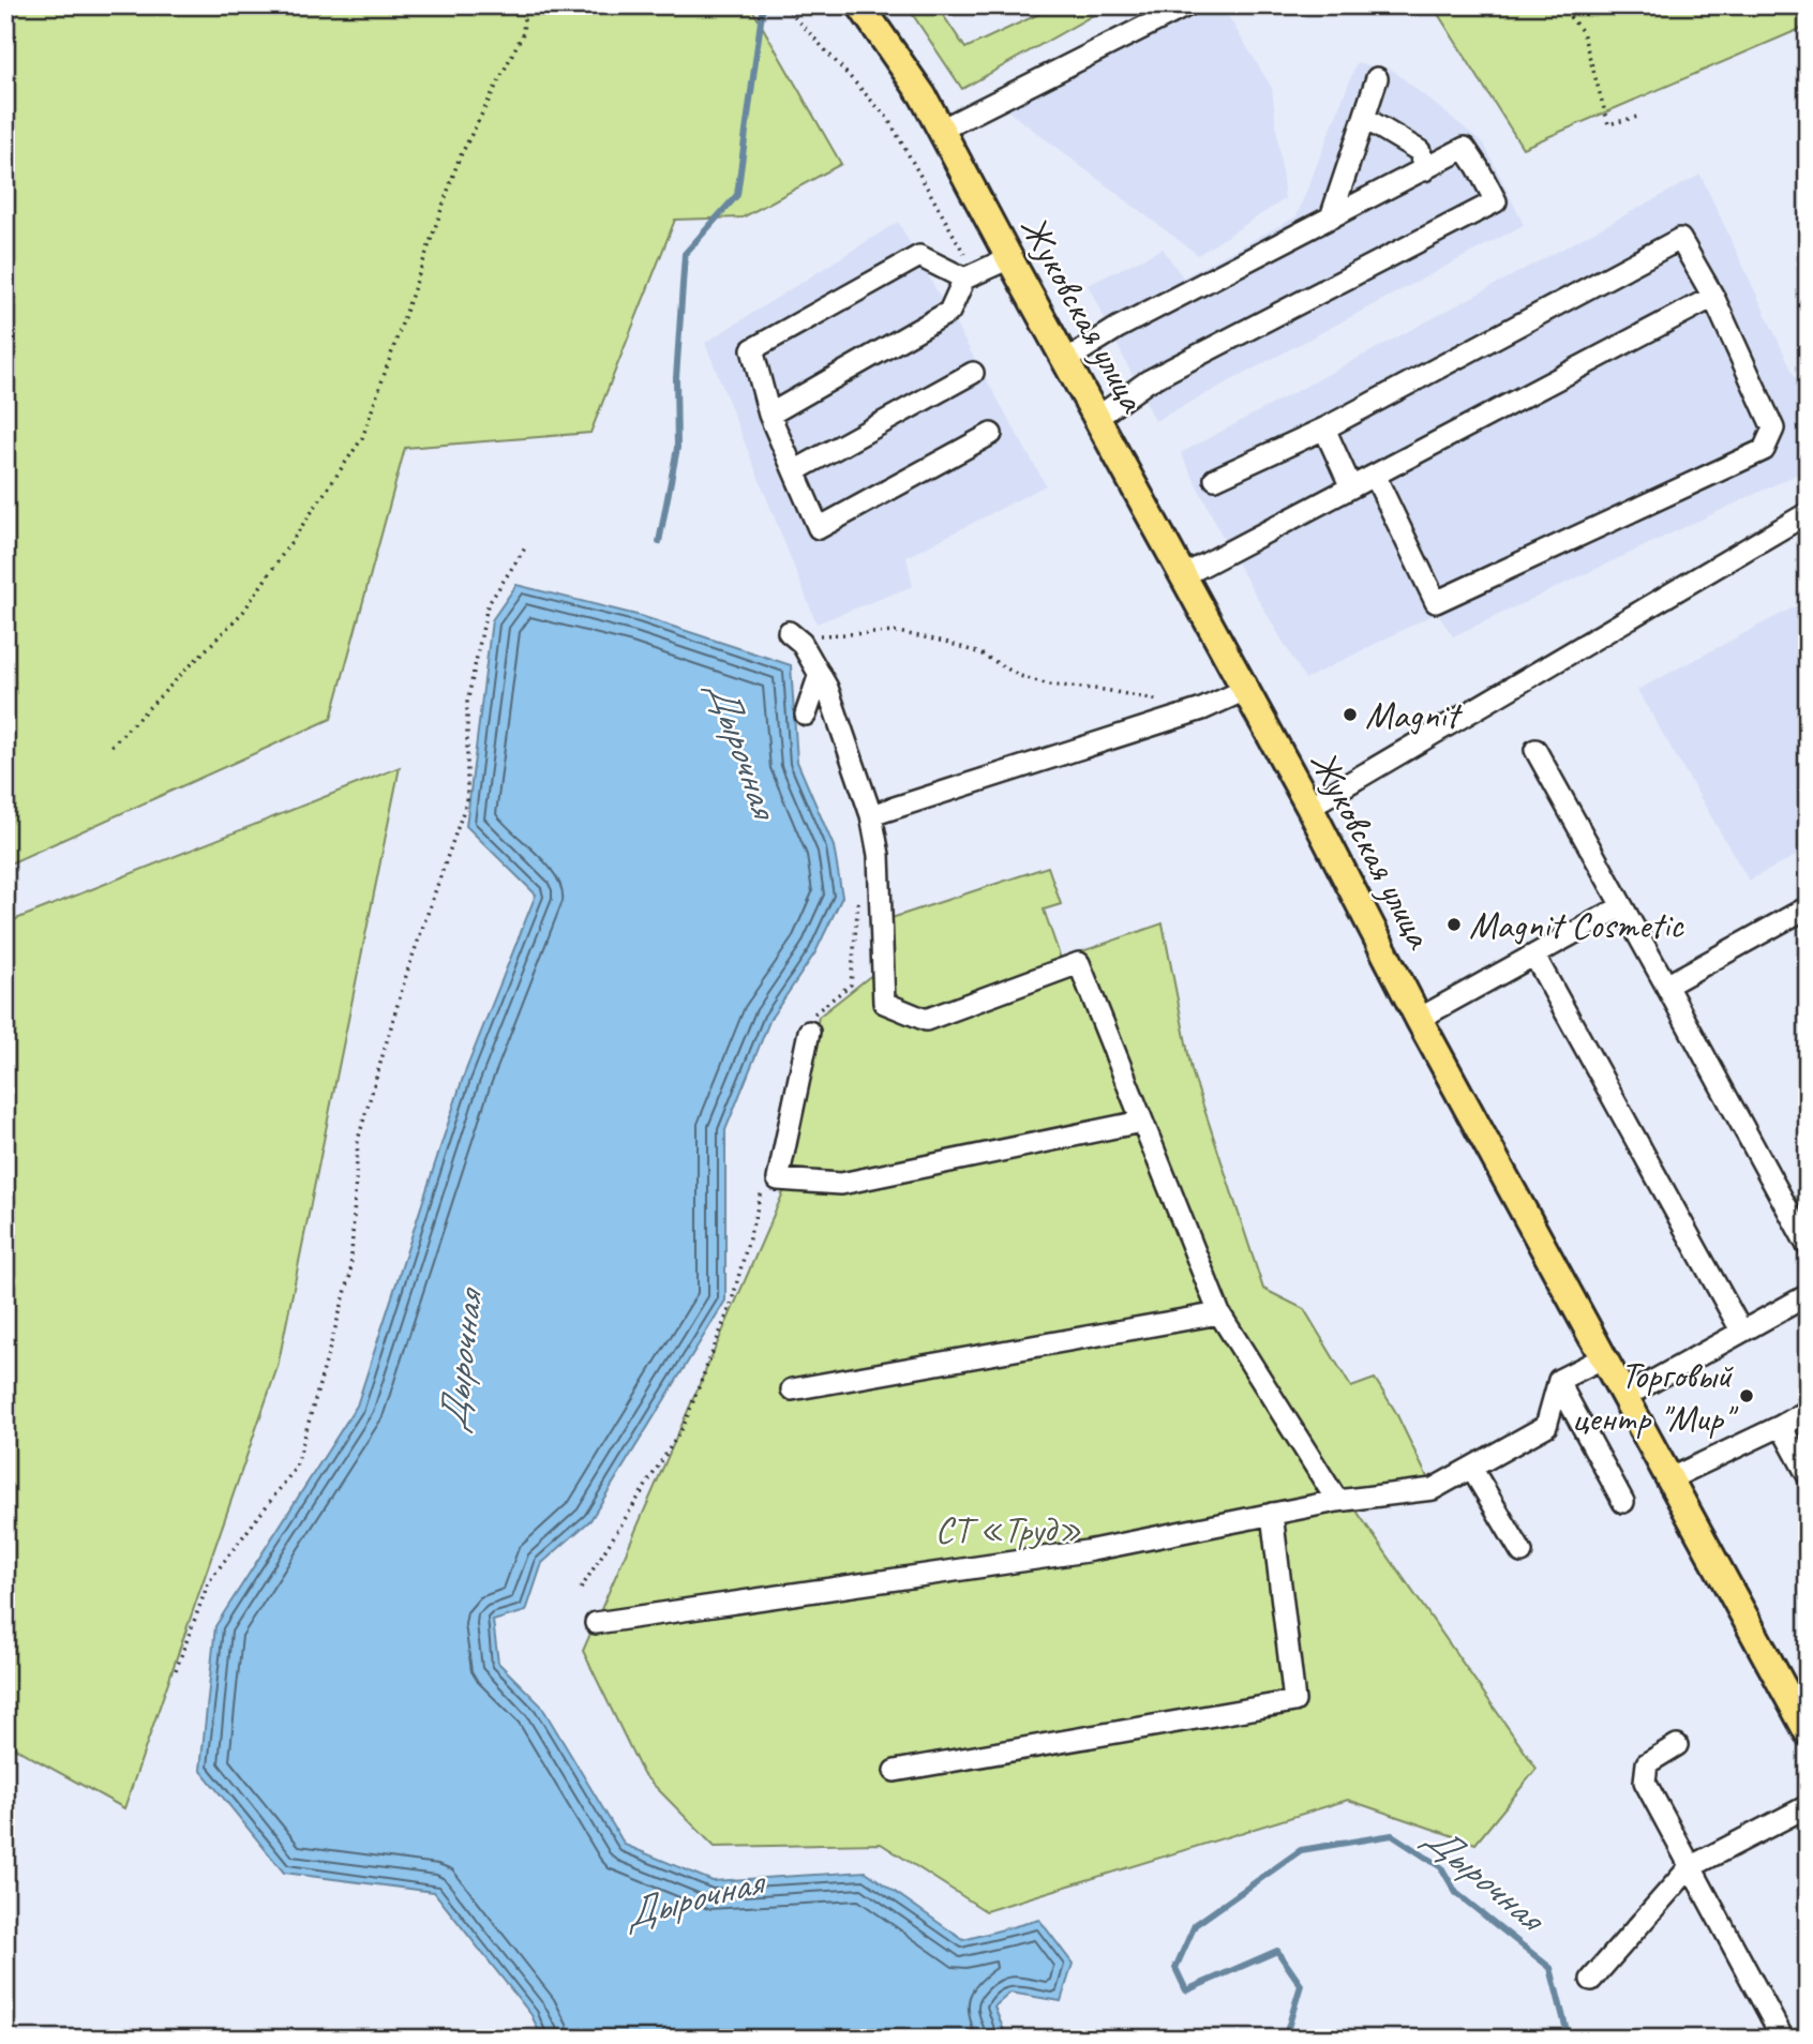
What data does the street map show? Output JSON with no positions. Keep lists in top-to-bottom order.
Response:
{
  "streets": {
    "main road": ["Жуковская улица"]
  },
  "water": ["Дырочная"],
  "parks": ["СТ «Труд»"],
  "places": ["Magnit", "Magnit Cosmetic", "Торговый центр \"Мир\""]
}
